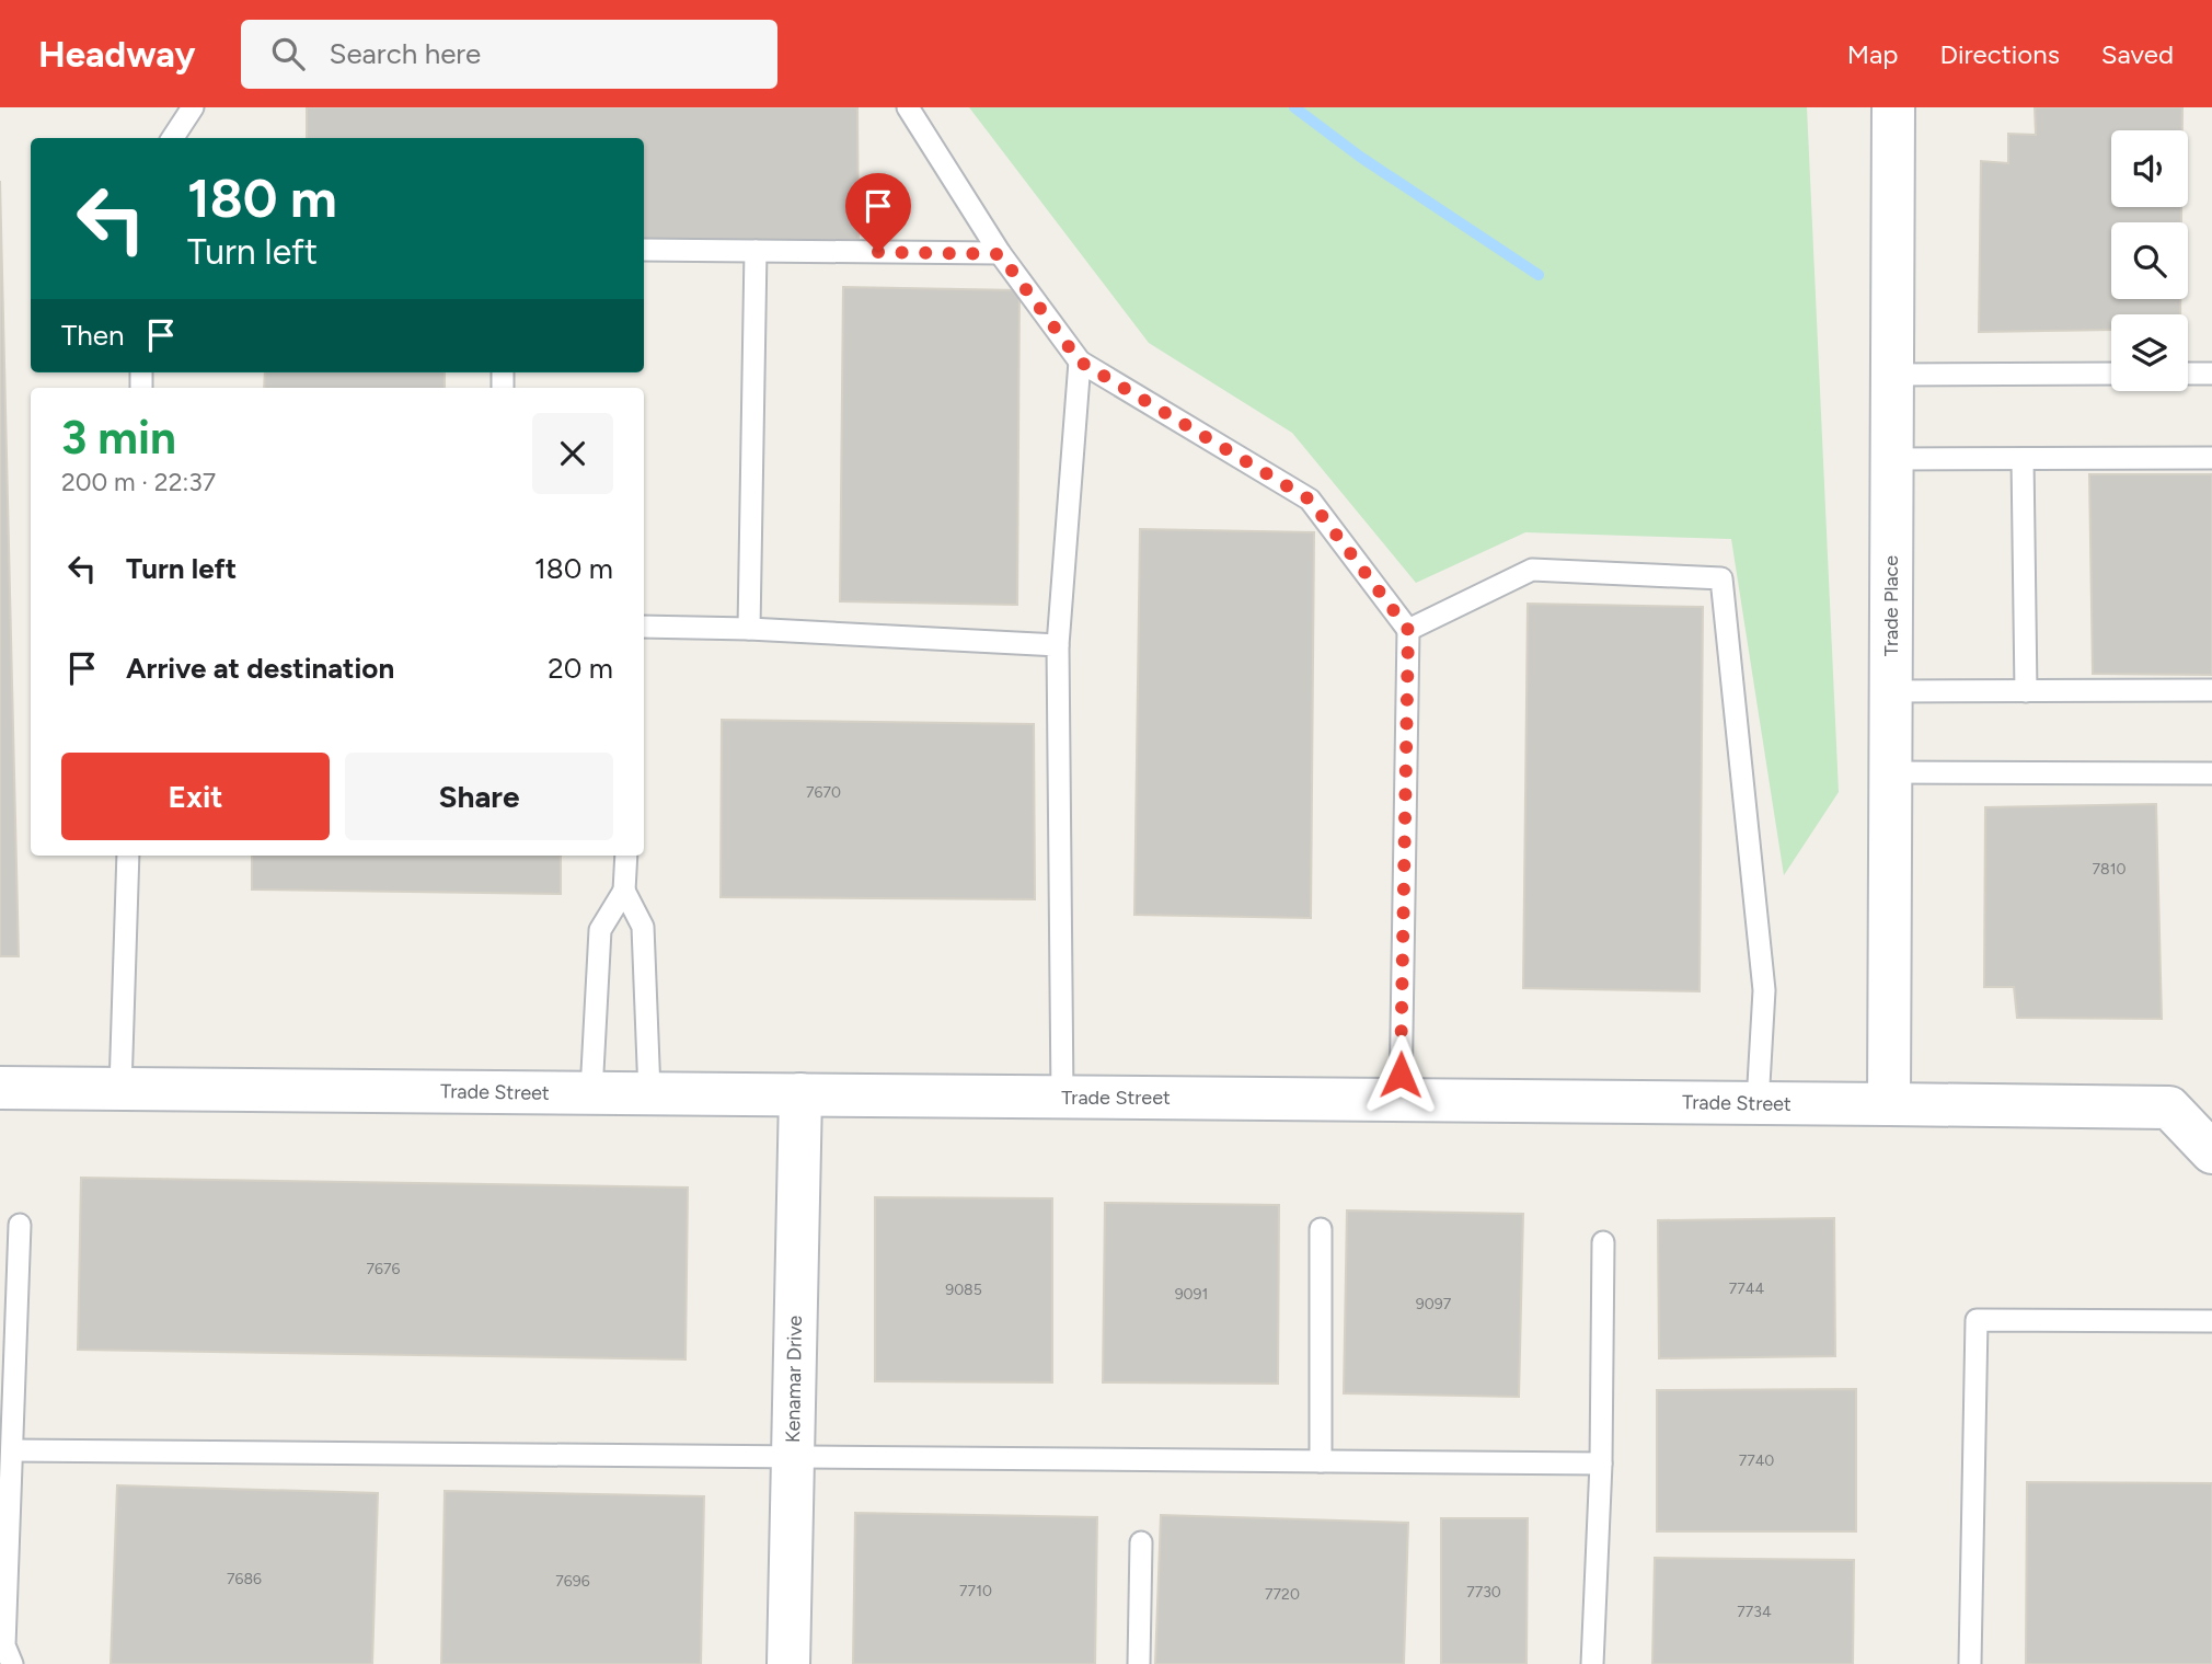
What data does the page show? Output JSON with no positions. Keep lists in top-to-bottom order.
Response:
{
  "streets": {
    "street": ["Trade Place", "Trade Street", "Kenamar Drive"]
  },
  "crossings": [
    ["Trade Place", "Trade Street"],
    ["Trade Street", "Kenamar Drive"]
  ],
  "house_numbers": [
    "7670",
    "7810",
    "7676",
    "7744",
    "9085",
    "9091",
    "9097",
    "7740",
    "7686",
    "7696",
    "7710",
    "7730",
    "7720",
    "7734"
  ],
  "page": {
    "header": "Headway",
    "search": "Search here",
    "nav": ["Map", "Directions", "Saved"],
    "turn": ["180 m", "Turn left"],
    "then": "Then",
    "heading": ["3 min", "200 m · 22:37"],
    "list": [
      {
        "name": "Turn left",
        "value": "180 m"
      },
      {
        "name": "Arrive at destination",
        "value": "20 m"
      }
    ],
    "buttons": ["Exit", "Share"]
  }
}
